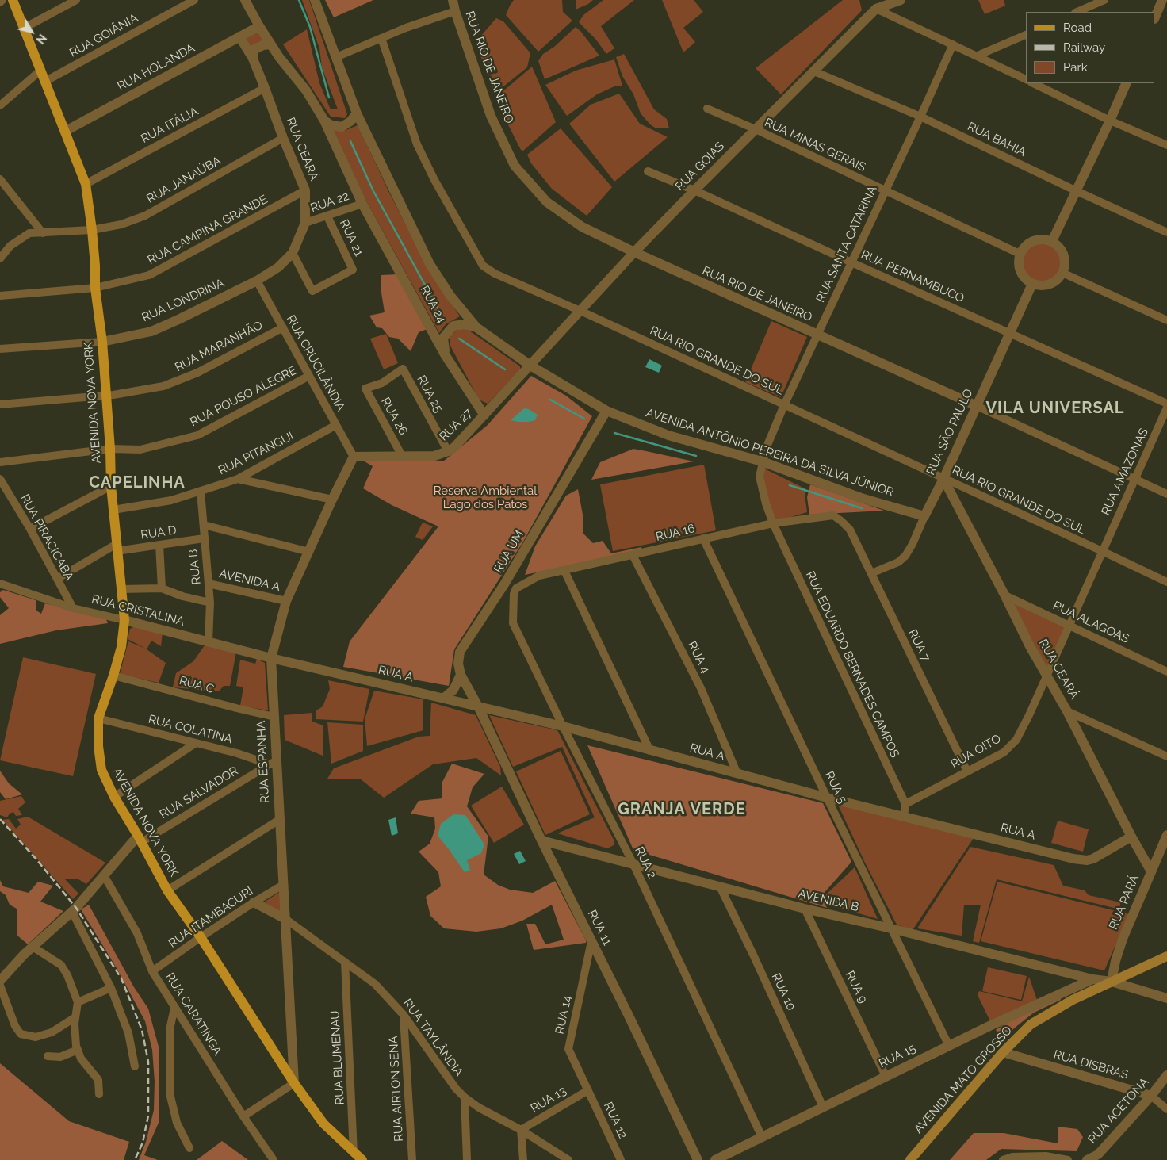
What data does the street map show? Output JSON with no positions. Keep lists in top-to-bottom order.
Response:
{
  "streets": {
    "main road": ["AVENIDA NOVA YORK", "AVENIDA MATO GROSSO"],
    "street": [
      "RUA GOIÂNIA",
      "RUA HOLANDA",
      "RUA RIO DE JANEIRO",
      "RUA ITÁLIA",
      "RUA BAHIA",
      "RUA MINAS GERAIS",
      "RUA CEARÁ",
      "RUA GOIÁS",
      "RUA JANAÚBA",
      "RUA 22",
      "RUA CAMPINA GRANDE",
      "RUA 21",
      "RUA SANTA CATARINA",
      "RUA PERNAMBUCO",
      "RUA LONDRINA",
      "RUA 24",
      "RUA MARANHÃO",
      "RUA RIO GRANDE DO SUL",
      "RUA CRUCILÂNDIA",
      "RUA 25",
      "RUA POUSO ALEGRE",
      "RUA 26",
      "RUA 27",
      "RUA SÃO PAULO",
      "AVENIDA ANTÔNIO PEREIRA DA SILVA JÚNIOR",
      "RUA PITANGUI",
      "RUA AMAZONAS",
      "RUA D",
      "RUA 16",
      "RUA PIRACICABA",
      "RUA UM",
      "RUA B",
      "AVENIDA A",
      "RUA CRISTALINA",
      "RUA ALAGOAS",
      "RUA 7",
      "RUA 4",
      "RUA EDUARDO BERNADES CAMPOS",
      "RUA A",
      "RUA C",
      "RUA COLATINA",
      "RUA OITO",
      "RUA ESPANHA",
      "RUA 5",
      "RUA SALVADOR",
      "RUA 2",
      "AVENIDA B",
      "RUA PARÁ",
      "RUA ITAMBACURI",
      "RUA 11",
      "RUA 9",
      "RUA 10",
      "RUA CARATINGA",
      "RUA 14",
      "RUA TAYLÂNDIA",
      "RUA 15",
      "RUA BLUMENAU",
      "RUA DISBRAS",
      "RUA AIRTON SENA",
      "RUA 13",
      "RUA ACETONA",
      "RUA 12"
    ]
  },
  "crossings": [
    ["RUA GOIÂNIA", "AVENIDA NOVA YORK"],
    ["RUA HOLANDA", "RUA CEARÁ"],
    ["RUA HOLANDA", "RUA 24"],
    ["RUA HOLANDA", "AVENIDA NOVA YORK"],
    ["RUA RIO DE JANEIRO", "RUA GOIÁS"],
    ["RUA RIO DE JANEIRO", "RUA SANTA CATARINA"],
    ["RUA RIO DE JANEIRO", "RUA SÃO PAULO"],
    ["RUA RIO DE JANEIRO", "RUA AMAZONAS"],
    ["RUA ITÁLIA", "RUA CEARÁ"],
    ["RUA ITÁLIA", "AVENIDA NOVA YORK"],
    ["RUA BAHIA", "RUA GOIÁS"],
    ["RUA BAHIA", "RUA SANTA CATARINA"],
    ["RUA MINAS GERAIS", "RUA GOIÁS"],
    ["RUA MINAS GERAIS", "RUA SANTA CATARINA"],
    ["RUA MINAS GERAIS", "RUA SÃO PAULO"],
    ["RUA CEARÁ", "RUA JANAÚBA"],
    ["RUA CEARÁ", "RUA 22"],
    ["RUA CEARÁ", "RUA CAMPINA GRANDE"],
    ["RUA CEARÁ", "RUA 21"],
    ["RUA CEARÁ", "RUA LONDRINA"],
    ["RUA CEARÁ", "RUA RIO GRANDE DO SUL"],
    ["RUA CEARÁ", "RUA CRUCILÂNDIA"],
    ["RUA CEARÁ", "RUA SÃO PAULO"],
    ["RUA CEARÁ", "RUA AMAZONAS"],
    ["RUA CEARÁ", "RUA ALAGOAS"],
    ["RUA CEARÁ", "RUA A"],
    ["RUA CEARÁ", "RUA OITO"],
    ["RUA CEARÁ", "RUA PARÁ"],
    ["RUA GOIÁS", "RUA PERNAMBUCO"],
    ["RUA GOIÁS", "RUA RIO GRANDE DO SUL"],
    ["RUA GOIÁS", "RUA 27"],
    ["RUA GOIÁS", "AVENIDA ANTÔNIO PEREIRA DA SILVA JÚNIOR"],
    ["RUA JANAÚBA", "AVENIDA NOVA YORK"],
    ["RUA 22", "RUA 21"],
    ["RUA 22", "RUA 24"],
    ["RUA CAMPINA GRANDE", "AVENIDA NOVA YORK"],
    ["RUA SANTA CATARINA", "RUA PERNAMBUCO"],
    ["RUA SANTA CATARINA", "RUA RIO GRANDE DO SUL"],
    ["RUA SANTA CATARINA", "AVENIDA ANTÔNIO PEREIRA DA SILVA JÚNIOR"],
    ["RUA SANTA CATARINA", "RUA 16"],
    ["RUA SANTA CATARINA", "RUA EDUARDO BERNADES CAMPOS"],
    ["RUA PERNAMBUCO", "RUA SÃO PAULO"],
    ["RUA LONDRINA", "RUA CRUCILÂNDIA"],
    ["RUA LONDRINA", "AVENIDA NOVA YORK"],
    ["RUA 24", "RUA 27"],
    ["RUA MARANHÃO", "RUA CRUCILÂNDIA"],
    ["RUA MARANHÃO", "AVENIDA NOVA YORK"],
    ["RUA RIO GRANDE DO SUL", "RUA SÃO PAULO"],
    ["RUA RIO GRANDE DO SUL", "RUA AMAZONAS"],
    ["RUA CRUCILÂNDIA", "RUA POUSO ALEGRE"],
    ["RUA CRUCILÂNDIA", "RUA 27"],
    ["RUA CRUCILÂNDIA", "RUA PITANGUI"],
    ["RUA CRUCILÂNDIA", "RUA ESPANHA"],
    ["RUA 25", "RUA 26"],
    ["RUA 25", "RUA 27"],
    ["RUA POUSO ALEGRE", "AVENIDA NOVA YORK"],
    ["AVENIDA NOVA YORK", "RUA PITANGUI"],
    ["AVENIDA NOVA YORK", "RUA D"],
    ["AVENIDA NOVA YORK", "RUA CRISTALINA"],
    ["AVENIDA NOVA YORK", "RUA C"],
    ["AVENIDA NOVA YORK", "RUA COLATINA"],
    ["AVENIDA NOVA YORK", "RUA ESPANHA"],
    ["AVENIDA NOVA YORK", "RUA SALVADOR"],
    ["AVENIDA NOVA YORK", "RUA ITAMBACURI"],
    ["AVENIDA NOVA YORK", "RUA BLUMENAU"],
    ["RUA 26", "RUA 27"],
    ["RUA 27", "AVENIDA ANTÔNIO PEREIRA DA SILVA JÚNIOR"],
    ["RUA 27", "RUA ESPANHA"],
    ["RUA SÃO PAULO", "AVENIDA ANTÔNIO PEREIRA DA SILVA JÚNIOR"],
    ["RUA SÃO PAULO", "RUA 7"],
    ["AVENIDA ANTÔNIO PEREIRA DA SILVA JÚNIOR", "RUA UM"],
    ["RUA PITANGUI", "RUA B"],
    ["RUA AMAZONAS", "RUA ALAGOAS"],
    ["RUA AMAZONAS", "RUA OITO"],
    ["RUA D", "RUA B"],
    ["RUA 16", "RUA 7"],
    ["RUA 16", "RUA 4"],
    ["RUA 16", "RUA EDUARDO BERNADES CAMPOS"],
    ["RUA 16", "RUA 5"],
    ["RUA 16", "RUA 2"],
    ["RUA PIRACICABA", "RUA CRISTALINA"],
    ["RUA UM", "RUA A"],
    ["RUA UM", "RUA 11"],
    ["RUA B", "AVENIDA A"],
    ["RUA B", "RUA CRISTALINA"],
    ["AVENIDA A", "RUA ESPANHA"],
    ["RUA CRISTALINA", "RUA A"],
    ["RUA CRISTALINA", "RUA ESPANHA"],
    ["RUA 7", "RUA OITO"],
    ["RUA 4", "RUA A"],
    ["RUA EDUARDO BERNADES CAMPOS", "RUA OITO"],
    ["RUA A", "RUA ESPANHA"],
    ["RUA A", "RUA 5"],
    ["RUA A", "RUA 2"],
    ["RUA A", "RUA 11"],
    ["RUA C", "RUA ESPANHA"],
    ["RUA COLATINA", "RUA ESPANHA"],
    ["RUA COLATINA", "RUA SALVADOR"],
    ["RUA ESPANHA", "RUA SALVADOR"],
    ["RUA ESPANHA", "RUA ITAMBACURI"],
    ["RUA ESPANHA", "RUA TAYLÂNDIA"],
    ["RUA 5", "AVENIDA B"],
    ["RUA 5", "RUA 15"],
    ["RUA 2", "AVENIDA B"],
    ["RUA 2", "RUA 15"],
    ["AVENIDA B", "RUA PARÁ"],
    ["AVENIDA B", "RUA 11"],
    ["AVENIDA B", "RUA 9"],
    ["AVENIDA B", "RUA 10"],
    ["AVENIDA B", "RUA 15"],
    ["AVENIDA B", "AVENIDA MATO GROSSO"],
    ["RUA PARÁ", "AVENIDA MATO GROSSO"],
    ["RUA ITAMBACURI", "RUA CARATINGA"],
    ["RUA 11", "RUA 14"],
    ["RUA 9", "RUA 15"],
    ["RUA 10", "RUA 15"],
    ["RUA 14", "RUA 13"],
    ["RUA 14", "RUA 12"],
    ["RUA TAYLÂNDIA", "RUA BLUMENAU"],
    ["RUA TAYLÂNDIA", "RUA AIRTON SENA"],
    ["RUA TAYLÂNDIA", "RUA 13"],
    ["RUA DISBRAS", "AVENIDA MATO GROSSO"],
    ["RUA DISBRAS", "RUA ACETONA"],
    ["RUA 13", "RUA 12"]
  ],
  "districts": ["VILA UNIVERSAL", "CAPELINHA", "GRANJA VERDE"],
  "parks": ["Reserva Ambiental Lago dos Patos"],
  "legend": ["Road", "Railway", "Park"],
  "north": "bottom right"
}
